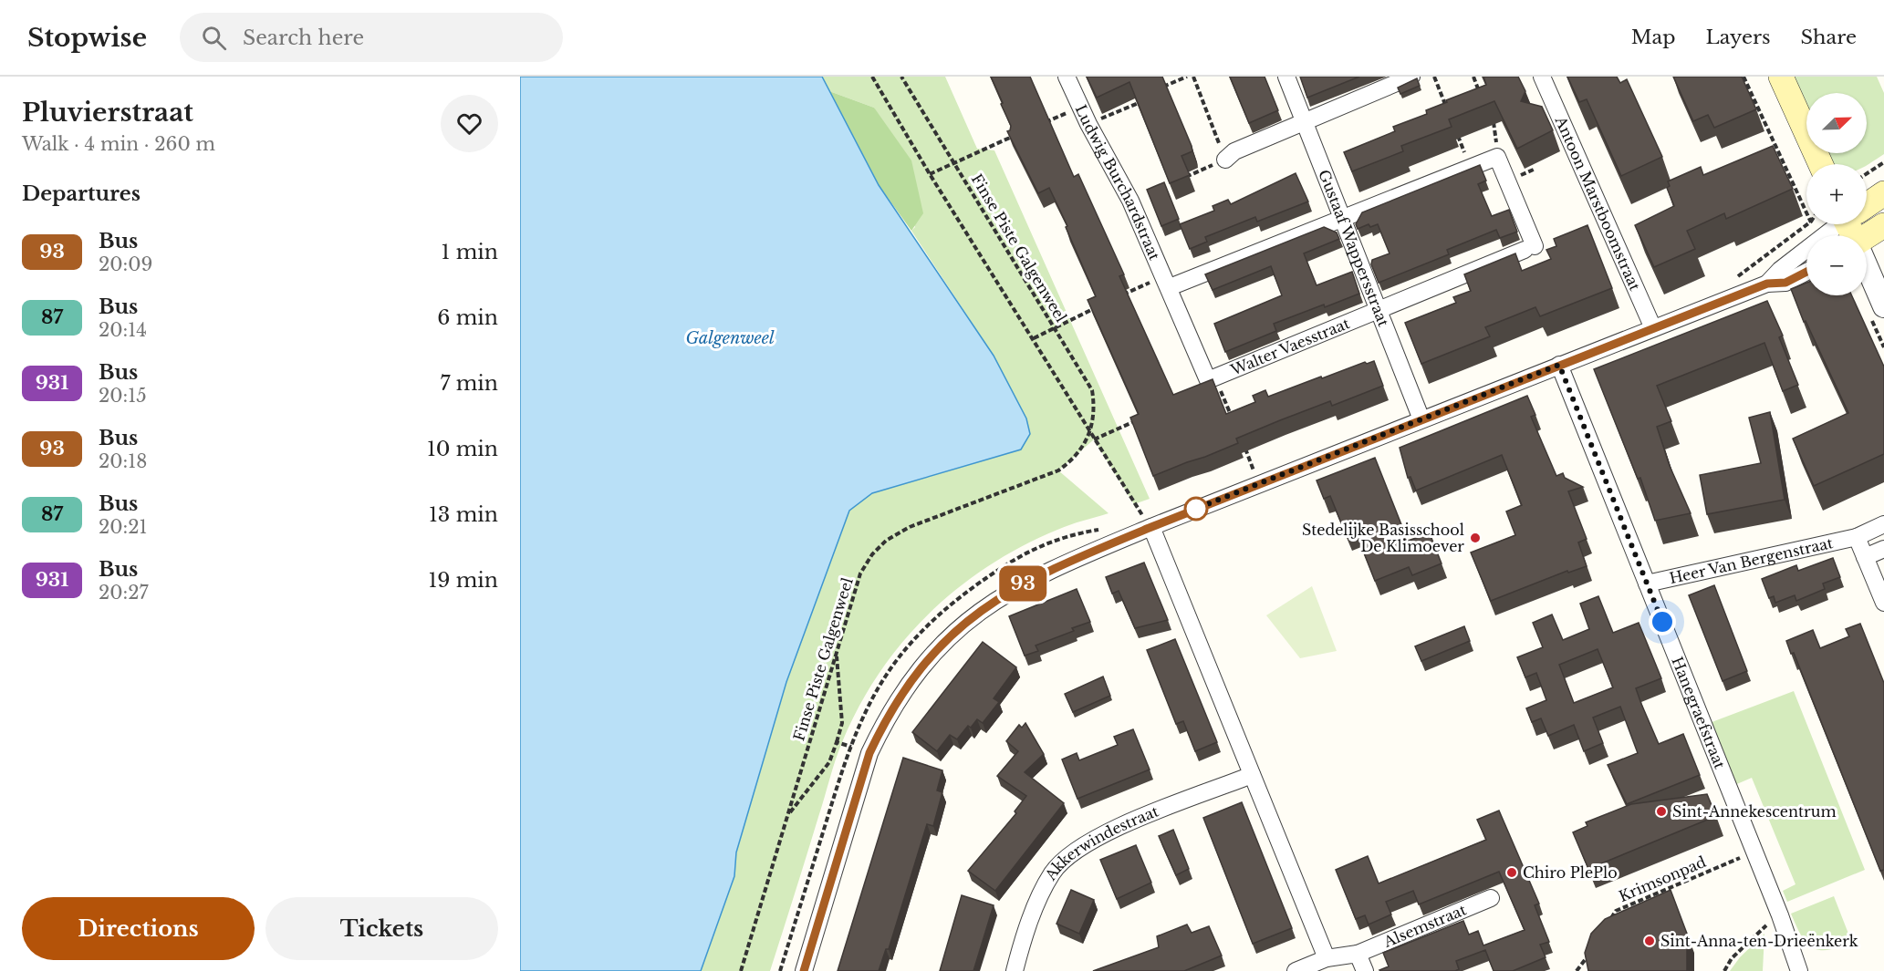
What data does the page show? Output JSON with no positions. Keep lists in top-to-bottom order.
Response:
{
  "streets": {
    "street": [
      "Ludwig Burchardstraat",
      "Antoon Marstboomstraat",
      "Gustaaf Wappersstraat",
      "Walter Vaesstraat",
      "Heer Van Bergenstraat",
      "Hanegraefstraat",
      "Akkerwindestraat",
      "Alsemstraat"
    ],
    "path": ["Finse Piste Galgenweel", "Krimsonpad"]
  },
  "crossings": [
    ["Ludwig Burchardstraat", "Walter Vaesstraat"],
    ["Gustaaf Wappersstraat", "Walter Vaesstraat"],
    ["Heer Van Bergenstraat", "Hanegraefstraat"],
    ["Hanegraefstraat", "Krimsonpad"]
  ],
  "water": ["Galgenweel"],
  "places": [
    "Stedelijke Basisschool De Klimoever",
    "Sint-Annekescentrum",
    "Chiro PlePlo",
    "Sint-Anna-ten-Drieënkerk"
  ],
  "lines": ["bus line 93"],
  "north": "top right",
  "page": {
    "header": "Stopwise",
    "search": "Search here",
    "nav": ["Map", "Layers", "Share"],
    "heading": [
      ["Pluvierstraat", "Walk · 4 min · 260 m"],
      "Departures"
    ],
    "on_map": "93",
    "map_buttons": ["+", "−"],
    "list": [
      {
        "mark": "93",
        "name": "Bus",
        "note": "20:09",
        "value": "1 min"
      },
      {
        "mark": "87",
        "name": "Bus",
        "note": "20:14",
        "value": "6 min"
      },
      {
        "mark": "931",
        "name": "Bus",
        "note": "20:15",
        "value": "7 min"
      },
      {
        "mark": "93",
        "name": "Bus",
        "note": "20:18",
        "value": "10 min"
      },
      {
        "mark": "87",
        "name": "Bus",
        "note": "20:21",
        "value": "13 min"
      },
      {
        "mark": "931",
        "name": "Bus",
        "note": "20:27",
        "value": "19 min"
      }
    ],
    "buttons": ["Directions", "Tickets"]
  }
}
